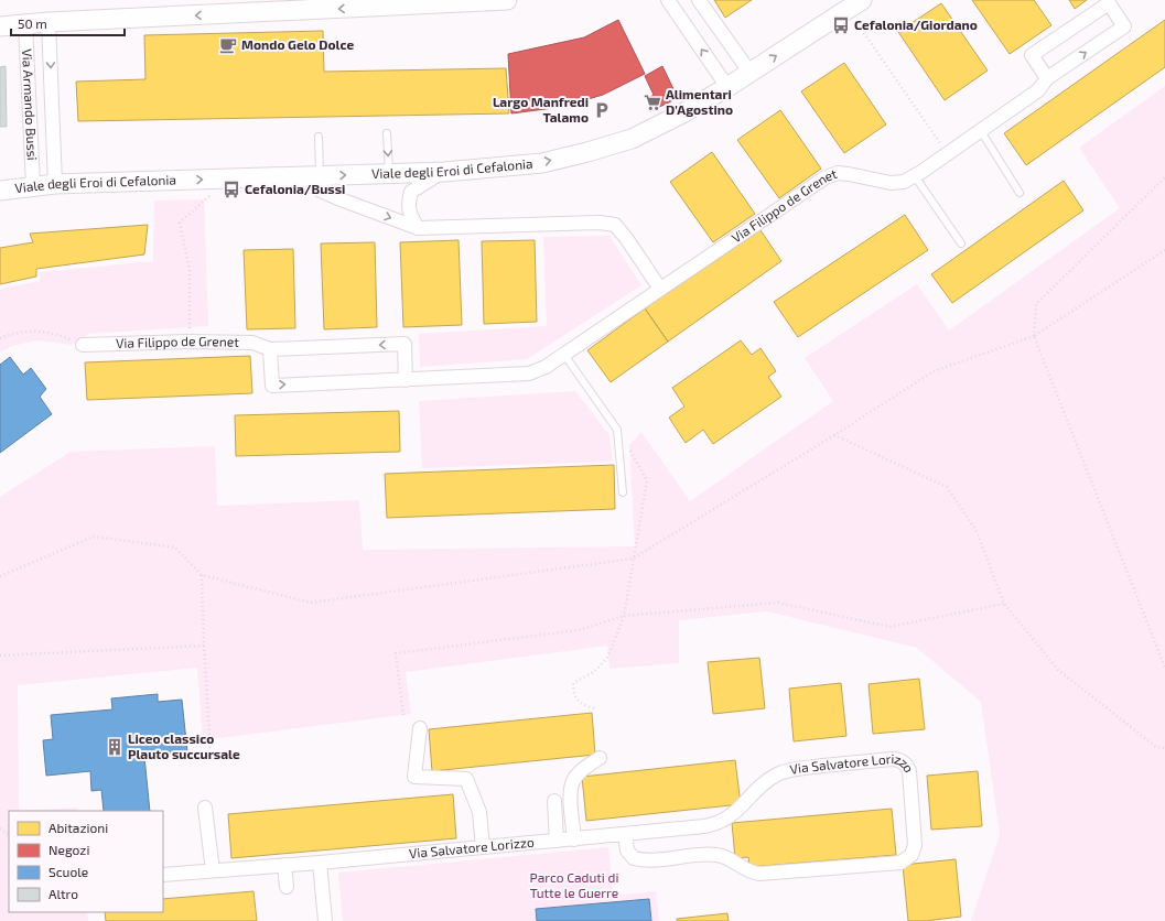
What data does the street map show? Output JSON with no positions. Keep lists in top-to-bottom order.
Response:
{
  "streets": {
    "main road": ["Viale degli Eroi di Cefalonia"],
    "street": ["Via Armando Bussi", "Via Filippo de Grenet", "Via Salvatore Lorizzo"]
  },
  "crossings": [
    ["Via Armando Bussi", "Viale degli Eroi di Cefalonia"]
  ],
  "parks": ["Parco Caduti di Tutte le Guerre"],
  "places": {
    "bus stop": ["Cefalonia/Giordano", "Cefalonia/Bussi"],
    "cafe": ["Mondo Gelo Dolce"],
    "supermarket": ["Alimentari D'Agostino"],
    "parking": ["Largo Manfredi Talamo"],
    "building": ["Liceo classico Plauto succursale"]
  },
  "legend": [
    "Abitazioni",
    "Negozi",
    "Scuole",
    "Altro"
  ],
  "scale_bar": "50 m"
}
